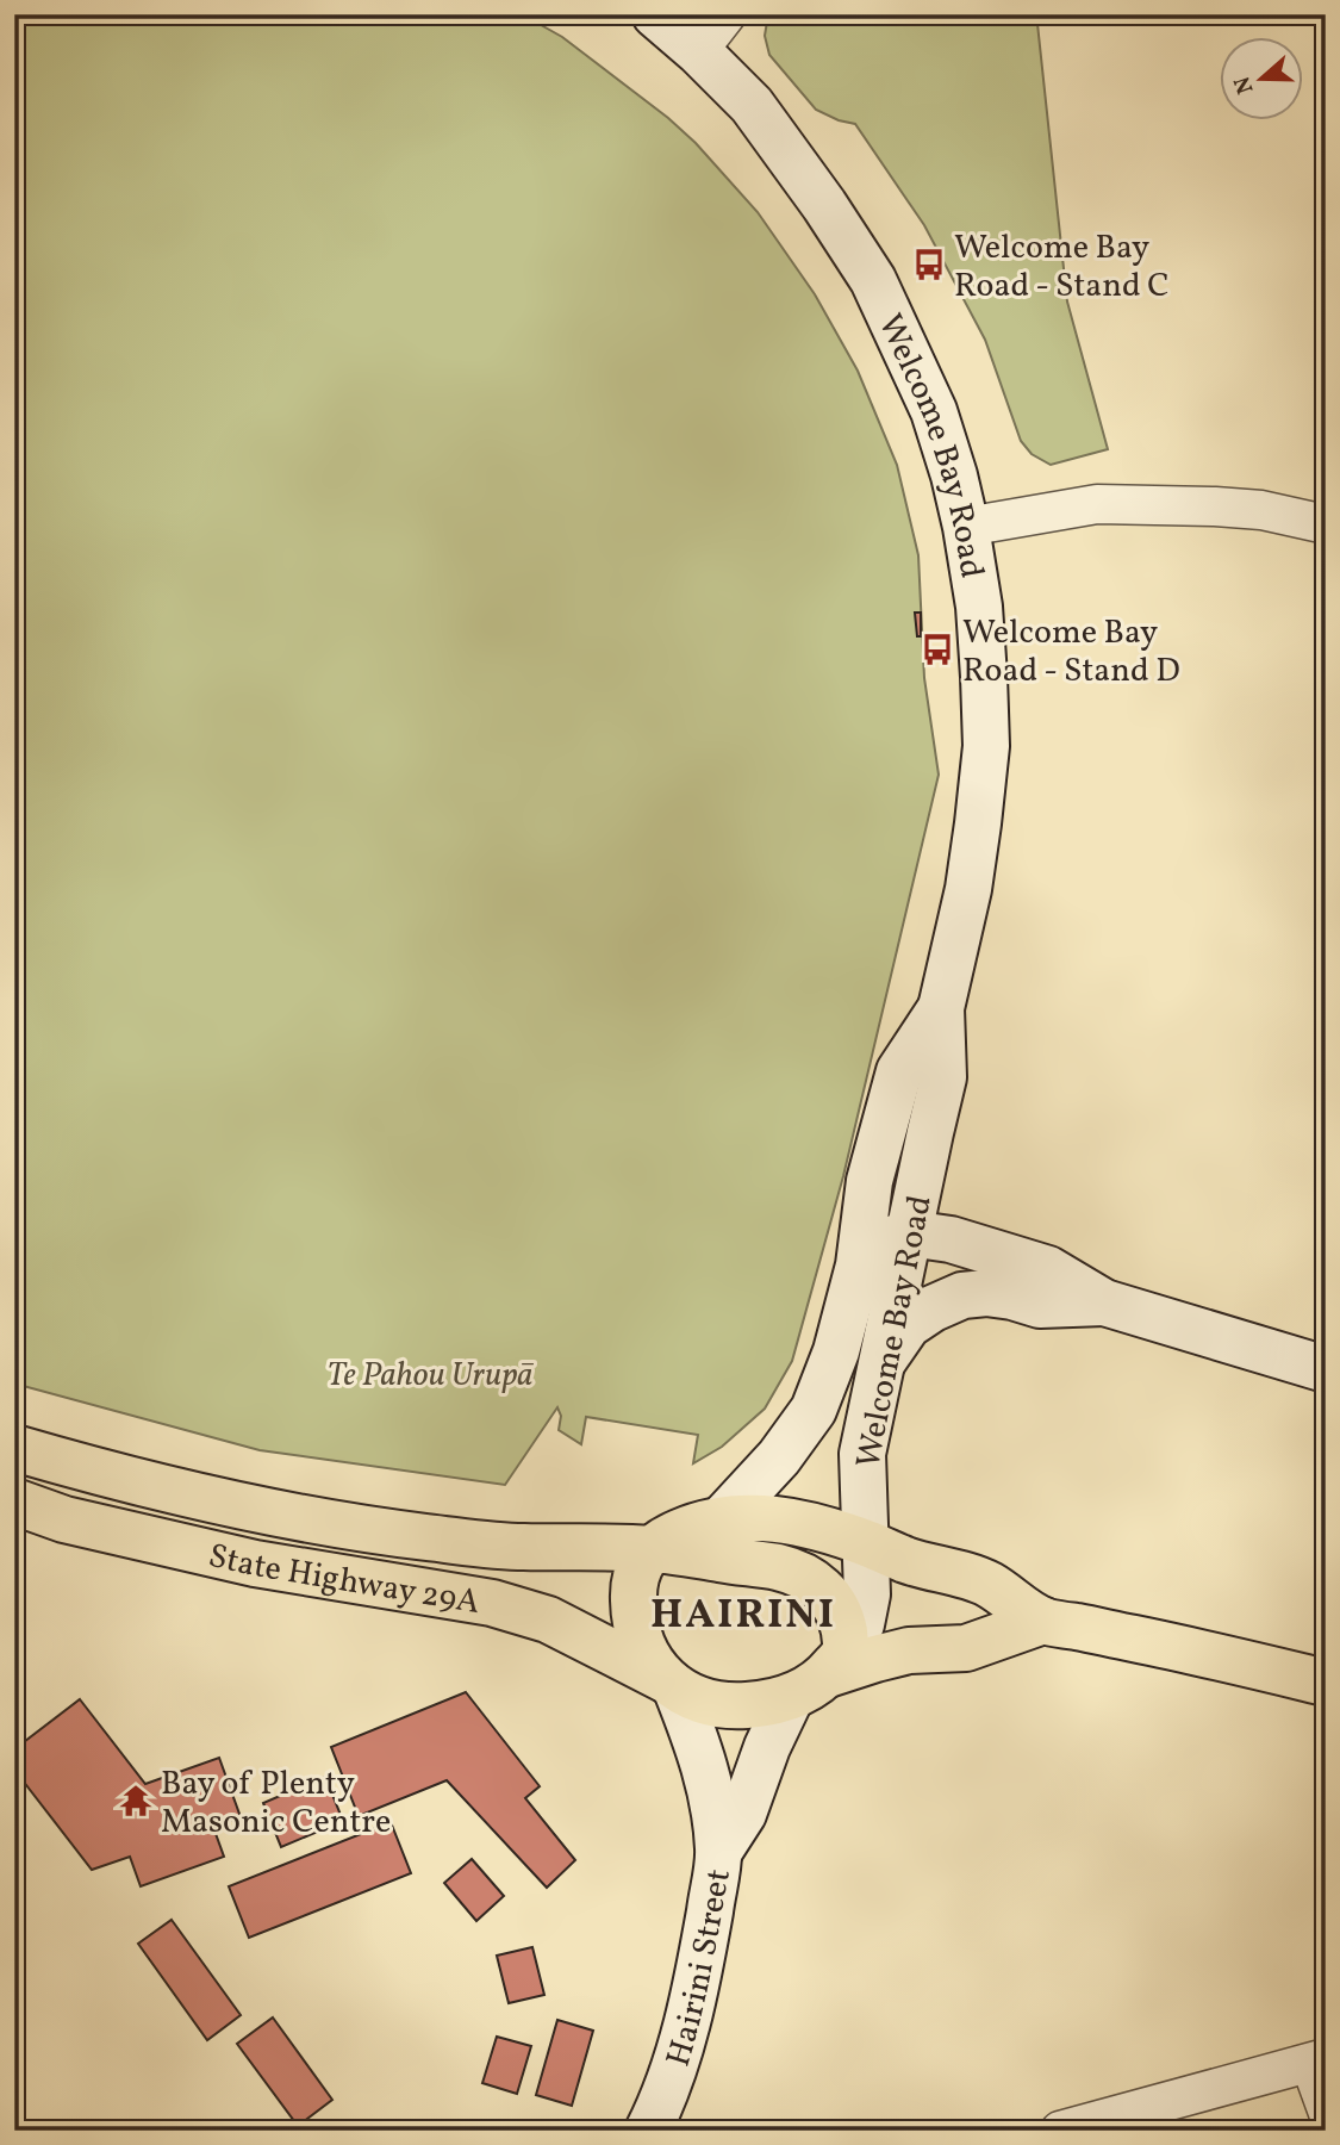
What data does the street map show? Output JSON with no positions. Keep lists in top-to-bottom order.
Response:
{
  "streets": {
    "highway": ["State Highway 29A"],
    "main road": ["Welcome Bay Road", "Hairini Street"]
  },
  "crossings": [
    ["Welcome Bay Road", "State Highway 29A"],
    ["Welcome Bay Road", "Hairini Street"],
    ["State Highway 29A", "Hairini Street"]
  ],
  "districts": ["HAIRINI"],
  "parks": ["Te Pahou Urupā"],
  "places": {
    "bus stop": ["Welcome Bay Road - Stand C", "Welcome Bay Road - Stand D"],
    "temple": ["Bay of Plenty Masonic Centre"]
  },
  "north": "left"
}
